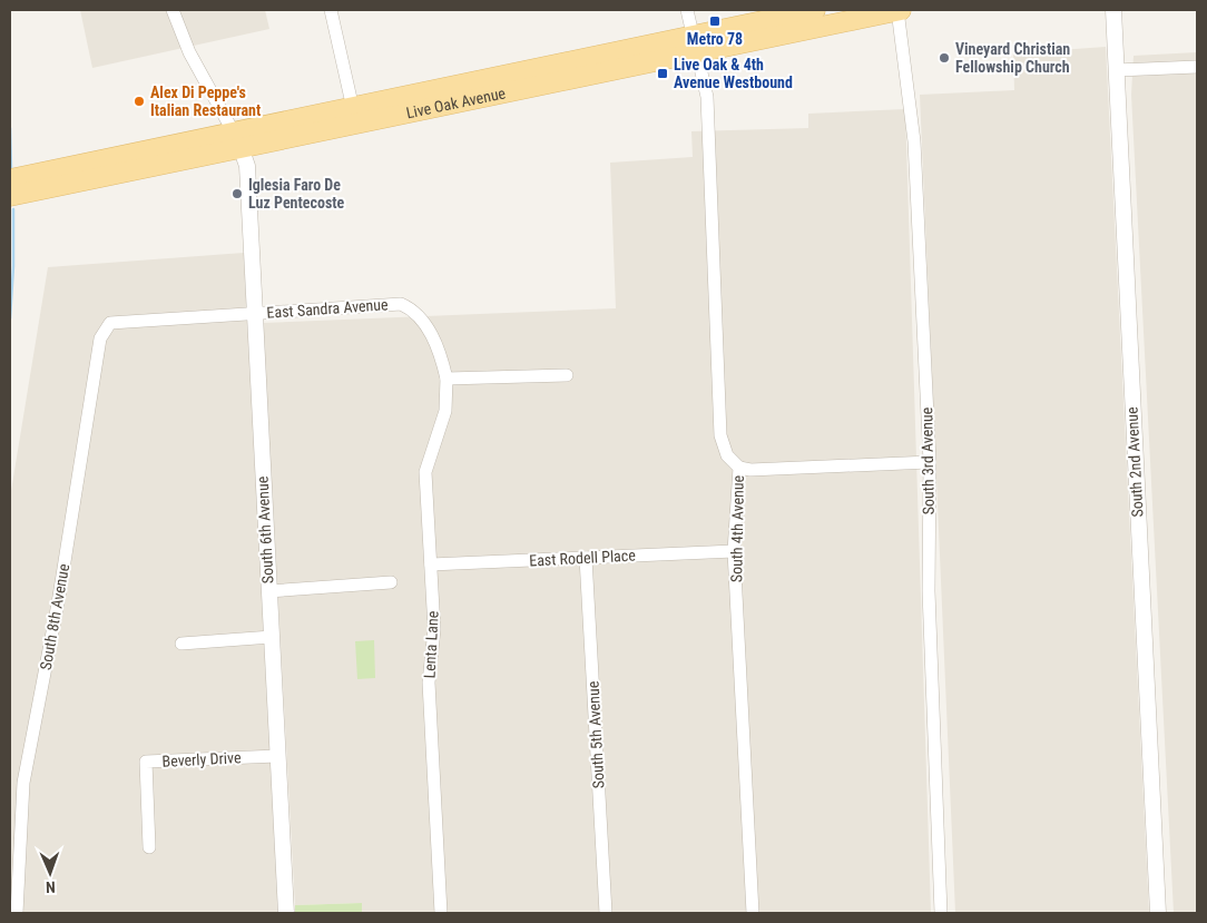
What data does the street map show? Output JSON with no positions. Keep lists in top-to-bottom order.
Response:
{
  "streets": {
    "main road": ["Live Oak Avenue"],
    "street": [
      "East Sandra Avenue",
      "South 3rd Avenue",
      "South 2nd Avenue",
      "South 4th Avenue",
      "South 6th Avenue",
      "East Rodell Place",
      "South 8th Avenue",
      "Lenta Lane",
      "South 5th Avenue",
      "Beverly Drive"
    ]
  },
  "crossings": [
    ["Live Oak Avenue", "South 3rd Avenue"],
    ["Live Oak Avenue", "South 4th Avenue"],
    ["Live Oak Avenue", "South 6th Avenue"],
    ["East Sandra Avenue", "South 6th Avenue"],
    ["East Sandra Avenue", "South 8th Avenue"],
    ["East Sandra Avenue", "Lenta Lane"],
    ["South 4th Avenue", "East Rodell Place"],
    ["South 6th Avenue", "Beverly Drive"],
    ["East Rodell Place", "Lenta Lane"],
    ["East Rodell Place", "South 5th Avenue"]
  ],
  "places": {
    "transit": ["Metro 78", "Live Oak & 4th Avenue Westbound"],
    "other": ["Vineyard Christian Fellowship Church", "Alex Di Peppe's Italian Restaurant", "Iglesia Faro De Luz Pentecoste"]
  },
  "north": "bottom"
}
